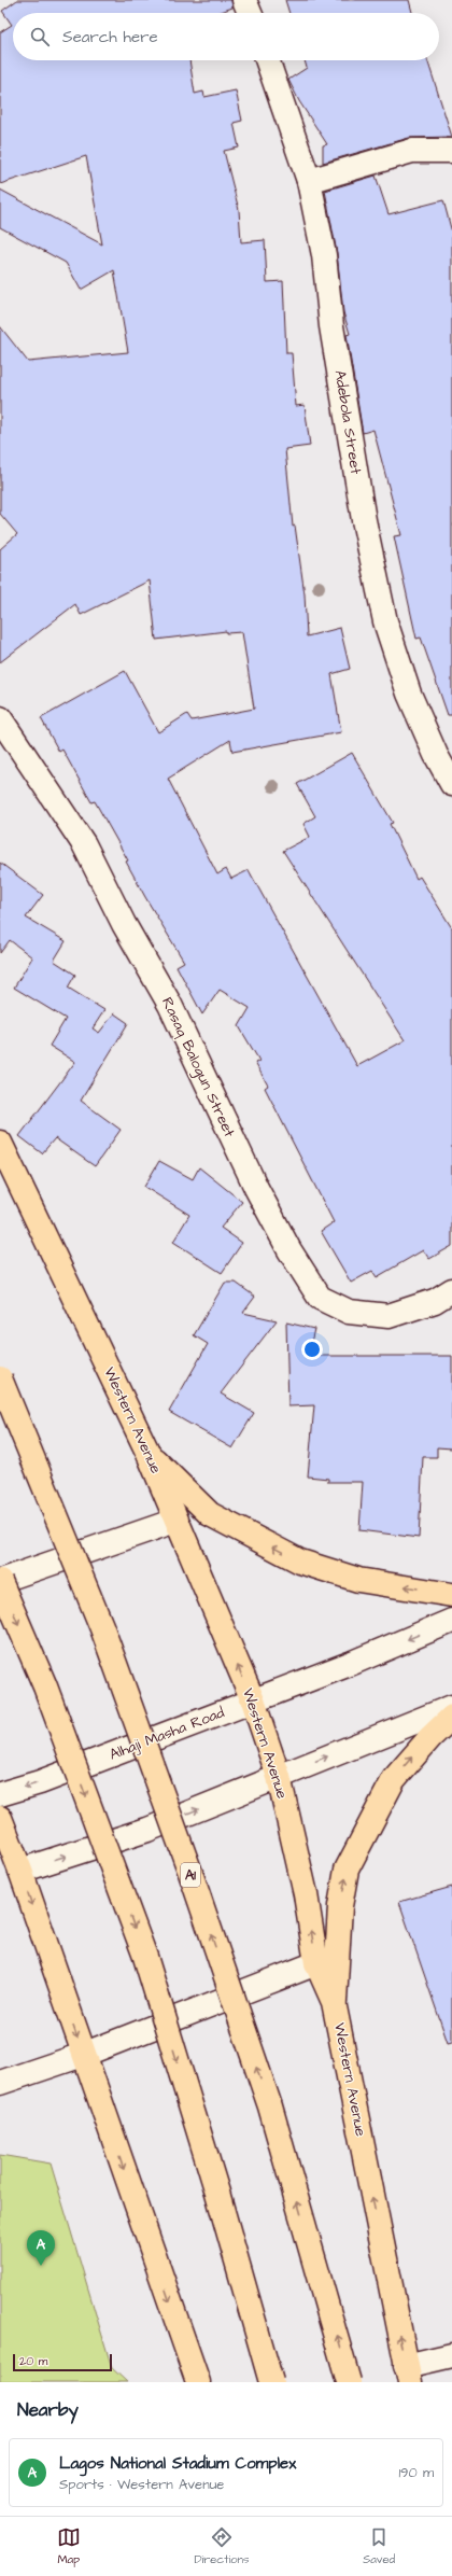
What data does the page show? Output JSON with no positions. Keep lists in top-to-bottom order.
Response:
{
  "streets": {
    "main road": ["Western Avenue", "A1"],
    "street": ["Adebola Street", "Rasaq Balogun Street", "Alhaji Masha Road"]
  },
  "crossings": [
    ["Western Avenue", "Alhaji Masha Road"]
  ],
  "scale_bar": "20 m",
  "page": {
    "search": "Search here",
    "pins": "A",
    "scale": "20 m",
    "heading": "Nearby",
    "list": [
      {
        "mark": "A",
        "name": "Lagos National Stadium Complex",
        "note": "Sports · Western Avenue",
        "value": "190 m"
      }
    ],
    "nav": ["Map", "Directions", "Saved"]
  }
}
